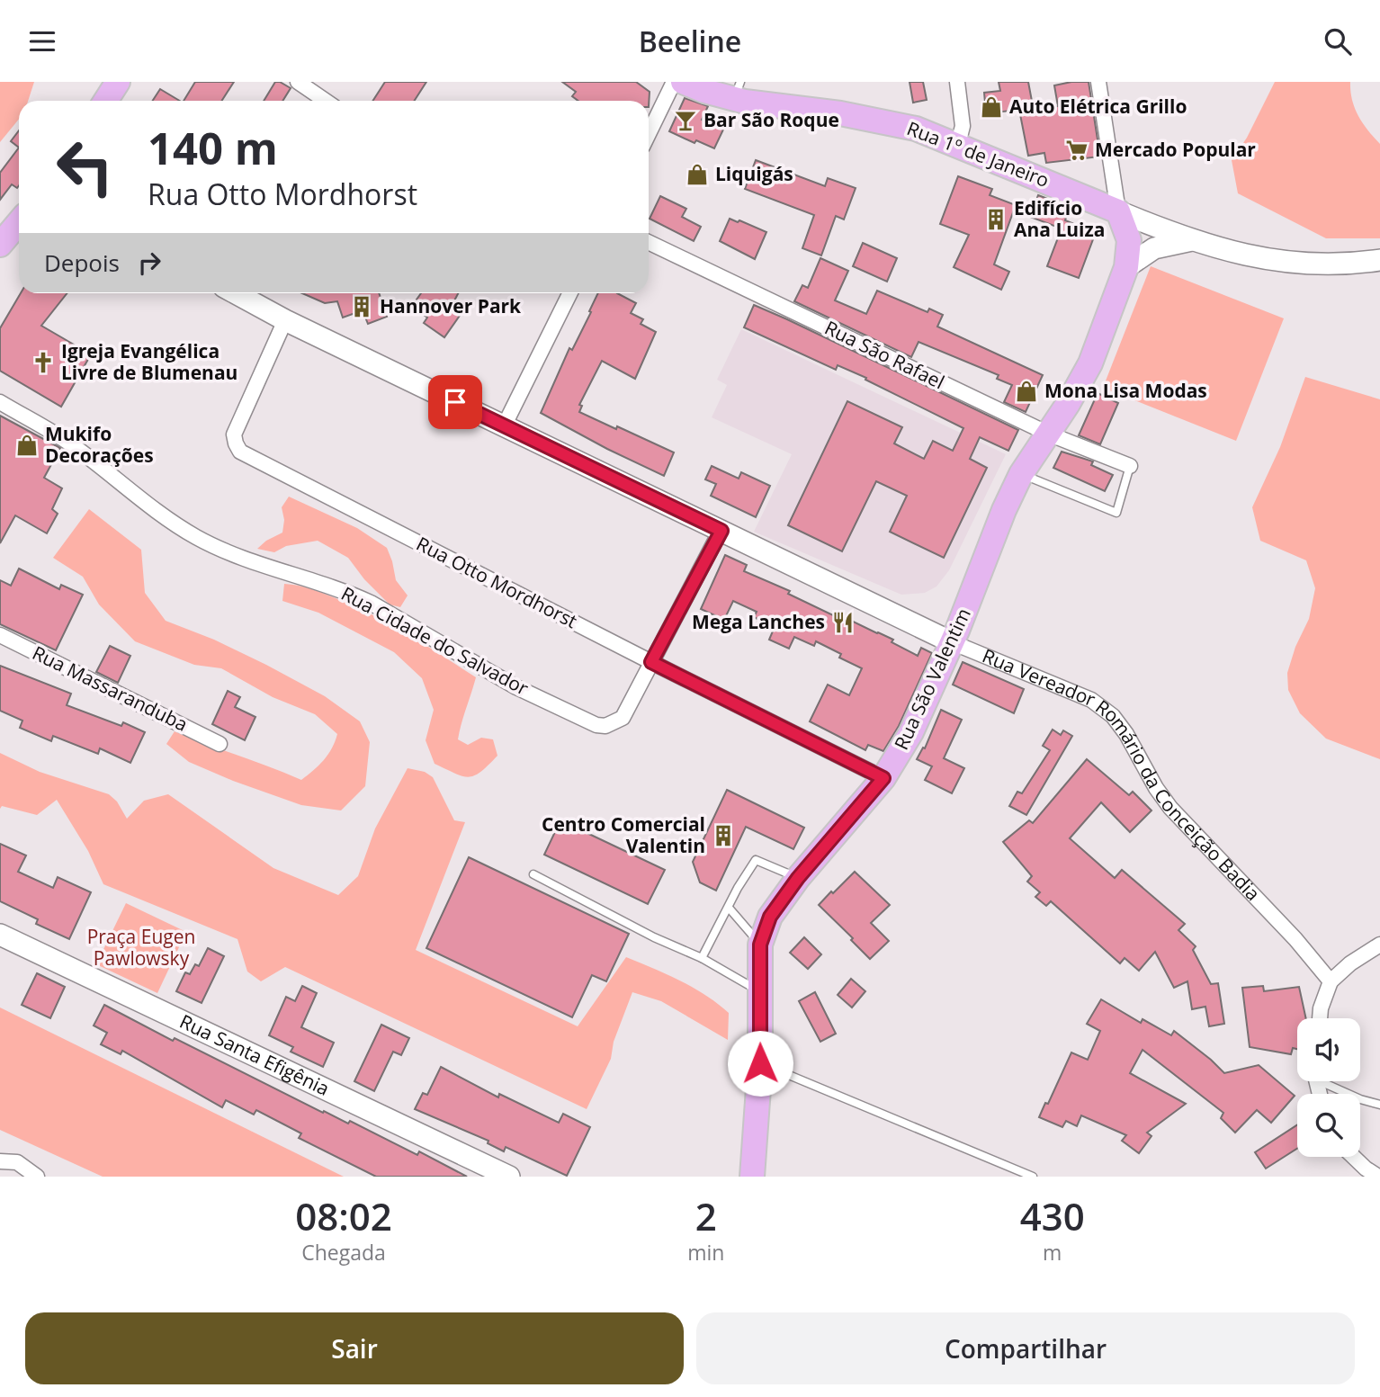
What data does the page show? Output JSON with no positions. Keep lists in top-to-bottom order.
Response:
{
  "streets": {
    "main road": ["Rua 1º de Janeiro", "Rua São Valentim"],
    "street": [
      "Rua São Rafael",
      "Rua Otto Mordhorst",
      "Rua Cidade do Salvador",
      "Rua Massaranduba",
      "Rua Vereador Romário da Conceição Badia",
      "Rua Santa Efigênia"
    ]
  },
  "crossings": [
    ["Rua 1º de Janeiro", "Rua São Valentim"],
    ["Rua São Rafael", "Rua São Valentim"],
    ["Rua Otto Mordhorst", "Rua Cidade do Salvador"],
    ["Rua Otto Mordhorst", "Rua São Valentim"],
    ["Rua Otto Mordhorst", "Rua Vereador Romário da Conceição Badia"],
    ["Rua Cidade do Salvador", "Rua Vereador Romário da Conceição Badia"],
    ["Rua São Valentim", "Rua Vereador Romário da Conceição Badia"]
  ],
  "parks": ["Praça Eugen Pawlowsky"],
  "places": {
    "shop": [
      "Auto Elétrica Grillo",
      "Liquigás",
      "Mona Lisa Modas",
      "Mukifo Decorações"
    ],
    "bar": ["Bar São Roque"],
    "supermarket": ["Mercado Popular"],
    "building": ["Edifício Ana Luiza", "Hannover Park", "Centro Comercial Valentin"],
    "church": ["Igreja Evangélica Livre de Blumenau"],
    "restaurant": ["Mega Lanches"]
  },
  "page": {
    "header": "Beeline",
    "turn": ["140 m", "Rua Otto Mordhorst"],
    "then": "Depois",
    "eta": [
      "08:02",
      "Chegada",
      "2",
      "min",
      "430",
      "m"
    ],
    "buttons": ["Sair", "Compartilhar"]
  }
}
